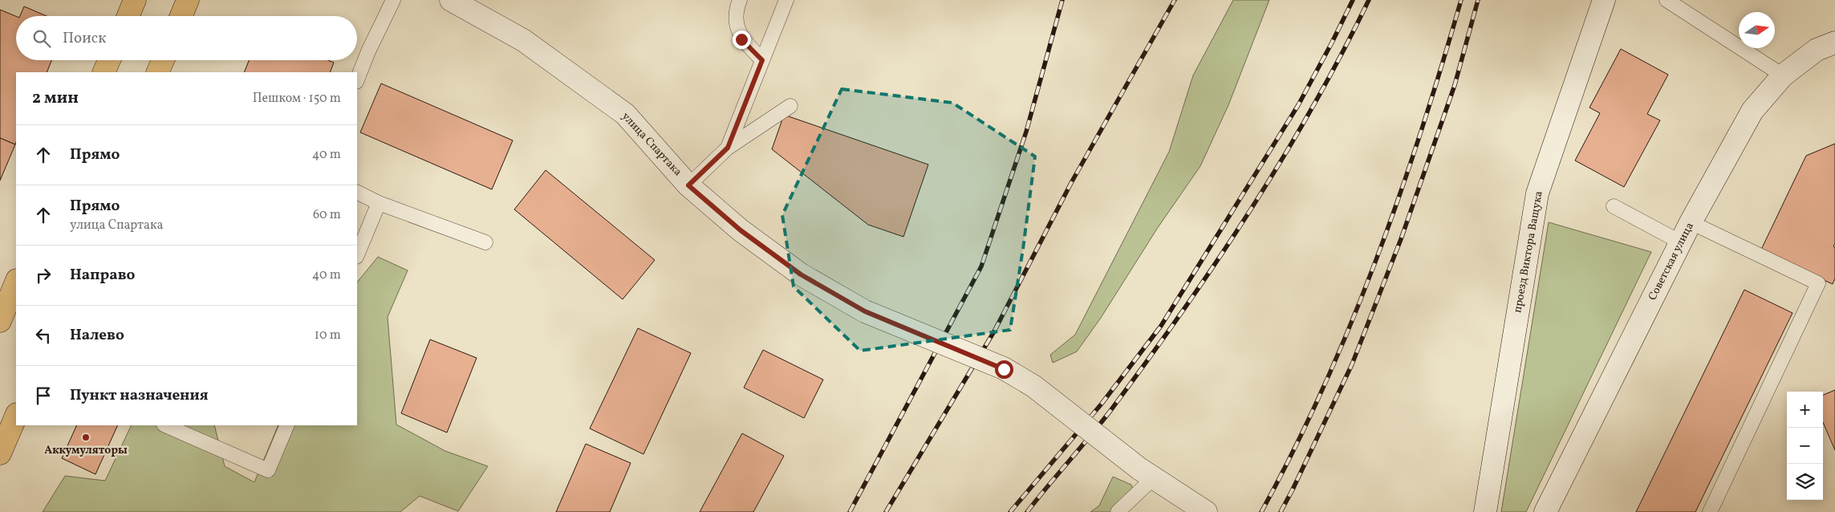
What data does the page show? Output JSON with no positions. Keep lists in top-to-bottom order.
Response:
{
  "streets": {
    "street": ["улица Спартака", "проезд Виктора Ващука", "Советская улица"]
  },
  "places": ["Аккумуляторы"],
  "north": "right",
  "page": {
    "search": "Поиск",
    "heading": ["2 мин", "Пешком · 150 m"],
    "list": [
      ["Прямо", "40 m"],
      ["Прямо", "улица Спартака", "60 m"],
      ["Направо", "40 m"],
      ["Налево", "10 m"],
      "Пункт назначения"
    ],
    "map_buttons": ["+", "−"]
  }
}
